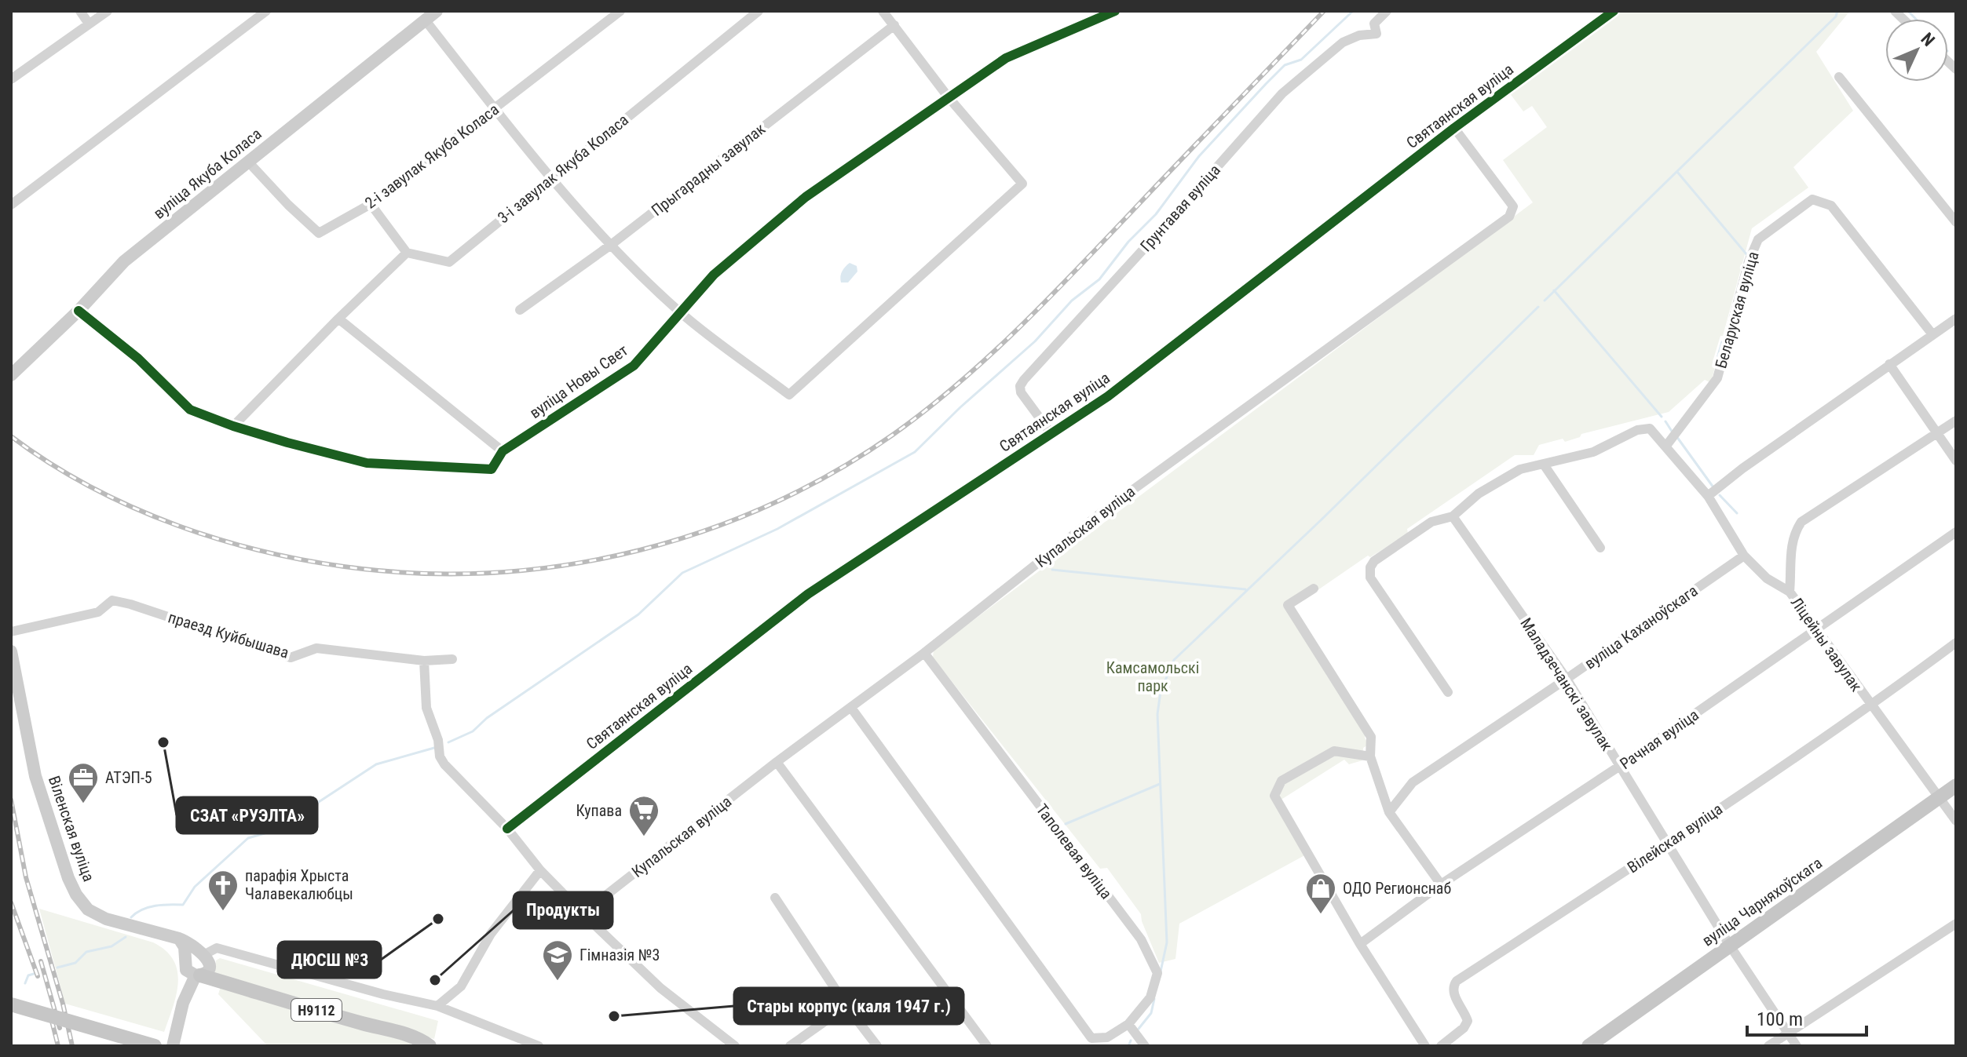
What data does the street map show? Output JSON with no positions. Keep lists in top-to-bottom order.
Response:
{
  "streets": {
    "main road": ["вуліца Чарняхоўскага", "Н9112"],
    "street": [
      "Святаянская вуліца",
      "2-і завулак Якуба Коласа",
      "3-і завулак Якуба Коласа",
      "Прыгарадны завулак",
      "вуліца Якуба Коласа",
      "Грунтавая вуліца",
      "Беларуская вуліца",
      "вуліца Новы Свет",
      "Купальская вуліца",
      "вуліца Каханоўскага",
      "праезд Куйбышава",
      "Ліцейны завулак",
      "Маладзечанскі завулак",
      "Рачная вуліца",
      "Віленская вуліца",
      "Вілейская вуліца",
      "Таполевая вуліца"
    ]
  },
  "crossings": [
    ["Святаянская вуліца", "Грунтавая вуліца"],
    ["Святаянская вуліца", "Купальская вуліца"],
    ["2-і завулак Якуба Коласа", "вуліца Якуба Коласа"],
    ["вуліца Якуба Коласа", "вуліца Новы Свет"],
    ["Беларуская вуліца", "Ліцейны завулак"],
    ["Купальская вуліца", "Таполевая вуліца"],
    ["вуліца Каханоўскага", "Ліцейны завулак"],
    ["вуліца Каханоўскага", "Маладзечанскі завулак"],
    ["Ліцейны завулак", "Рачная вуліца"],
    ["Ліцейны завулак", "Вілейская вуліца"],
    ["Ліцейны завулак", "вуліца Чарняхоўскага"],
    ["Маладзечанскі завулак", "Рачная вуліца"],
    ["Маладзечанскі завулак", "Вілейская вуліца"],
    ["Маладзечанскі завулак", "вуліца Чарняхоўскага"]
  ],
  "parks": ["Камсамольскі парк"],
  "places": {
    "other": [
      "СЗАТ «РУЭЛТА»",
      "ДЮСШ №3",
      "Продукты",
      "Стары корпус (каля 1947 г.)"
    ],
    "office": ["АТЭП-5"],
    "supermarket": ["Купава"],
    "church": ["парафія Хрыста Чалавекалюбцы"],
    "shop": ["ОДО Регионснаб"],
    "school or university": ["Гімназія №3"]
  },
  "scale_bar": "100 m",
  "north": "top right"
}
